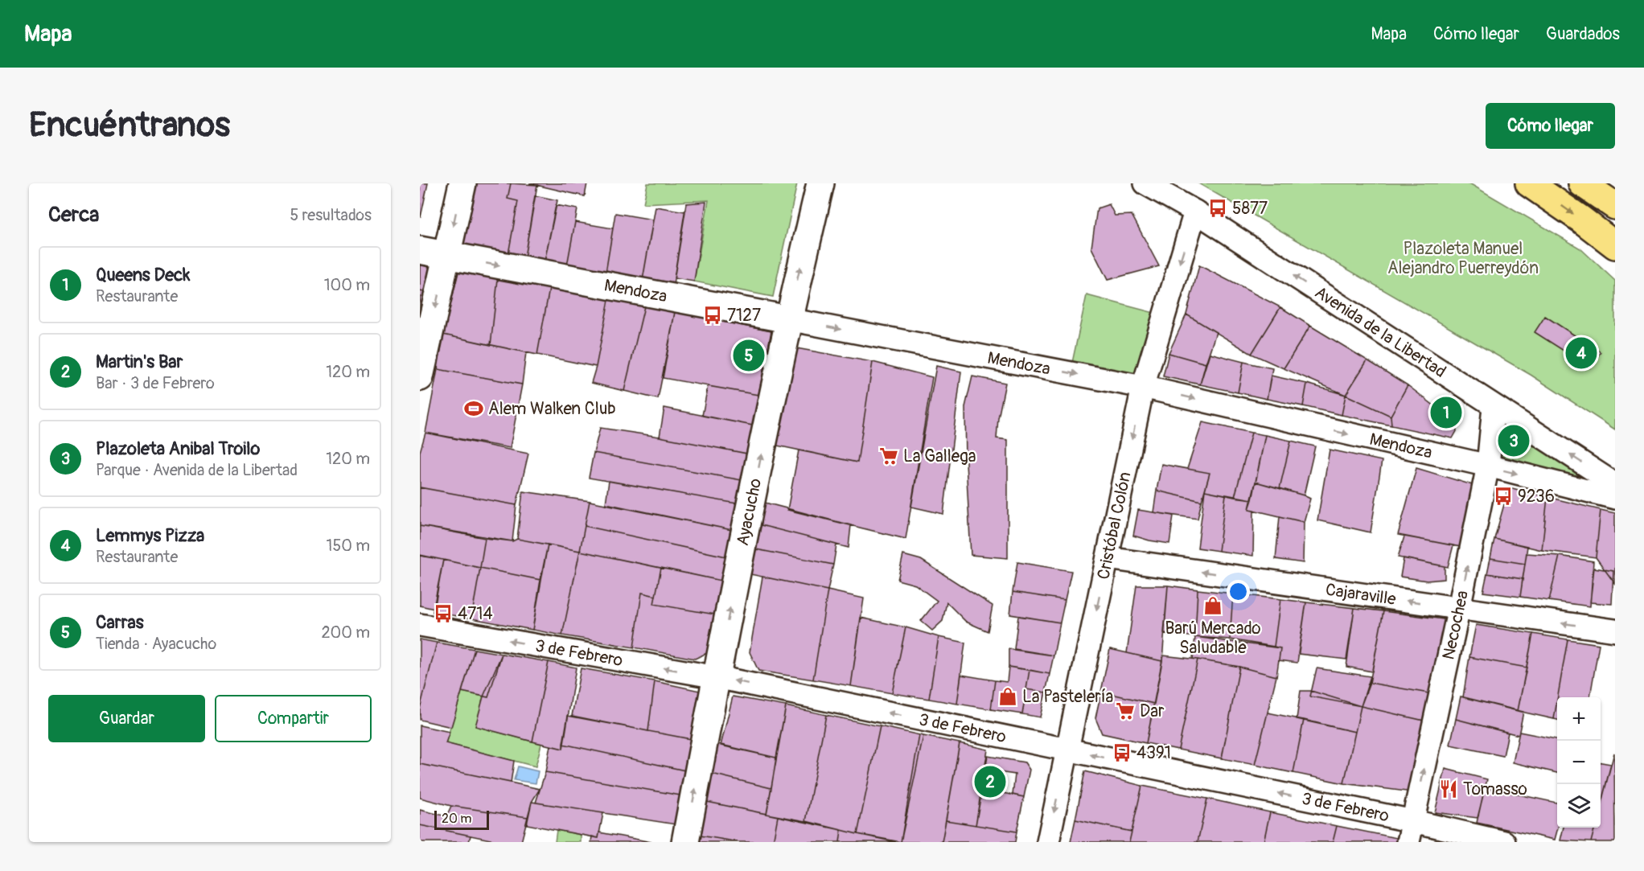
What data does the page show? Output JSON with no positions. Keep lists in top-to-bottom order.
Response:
{
  "streets": {
    "main road": ["Mendoza", "Ayacucho"],
    "street": [
      "Avenida de la Libertad",
      "Cristóbal Colón",
      "Cajaraville",
      "Necochea",
      "3 de Febrero"
    ]
  },
  "crossings": [
    ["Mendoza", "Ayacucho"],
    ["Mendoza", "Cristóbal Colón"],
    ["Mendoza", "Necochea"],
    ["Avenida de la Libertad", "Cristóbal Colón"],
    ["Avenida de la Libertad", "Necochea"],
    ["Ayacucho", "3 de Febrero"],
    ["Cristóbal Colón", "Cajaraville"],
    ["Cristóbal Colón", "3 de Febrero"],
    ["Cajaraville", "Necochea"],
    ["Necochea", "3 de Febrero"]
  ],
  "one_way": [
    "Mendoza",
    "Avenida de la Libertad",
    "Ayacucho",
    "Cristóbal Colón",
    "Cajaraville",
    "Necochea",
    "3 de Febrero"
  ],
  "parks": ["Plazoleta Manuel Alejandro Puerreydón"],
  "places": {
    "bus stop": [
      "5877",
      "7127",
      "9236",
      "4714",
      "4391"
    ],
    "sports": ["Alem Walken Club"],
    "supermarket": ["La Gallega", "Dar"],
    "shop": ["Barú Mercado Saludable", "La Pastelería"],
    "restaurant": ["Tomasso"]
  },
  "scale_bar": "20 m",
  "page": {
    "header": "Mapa",
    "nav": ["Mapa", "Cómo llegar", "Guardados"],
    "buttons": [
      "Cómo llegar",
      ["Guardar", "Compartir"]
    ],
    "title": "Encuéntranos",
    "heading": ["Cerca", "5 resultados"],
    "list": [
      {
        "mark": "1",
        "name": "Queens Deck",
        "note": "Restaurante",
        "value": "100 m"
      },
      {
        "mark": "2",
        "name": "Martin's Bar",
        "note": "Bar · 3 de Febrero",
        "value": "120 m"
      },
      {
        "mark": "3",
        "name": "Plazoleta Anibal Troilo",
        "note": "Parque · Avenida de la Libertad",
        "value": "120 m"
      },
      {
        "mark": "4",
        "name": "Lemmys Pizza",
        "note": "Restaurante",
        "value": "150 m"
      },
      {
        "mark": "5",
        "name": "Carras",
        "note": "Tienda · Ayacucho",
        "value": "200 m"
      }
    ],
    "pins": [
      "4",
      "5",
      "1",
      "3",
      "2"
    ],
    "map_buttons": ["+", "−"],
    "scale": "20 m"
  }
}
